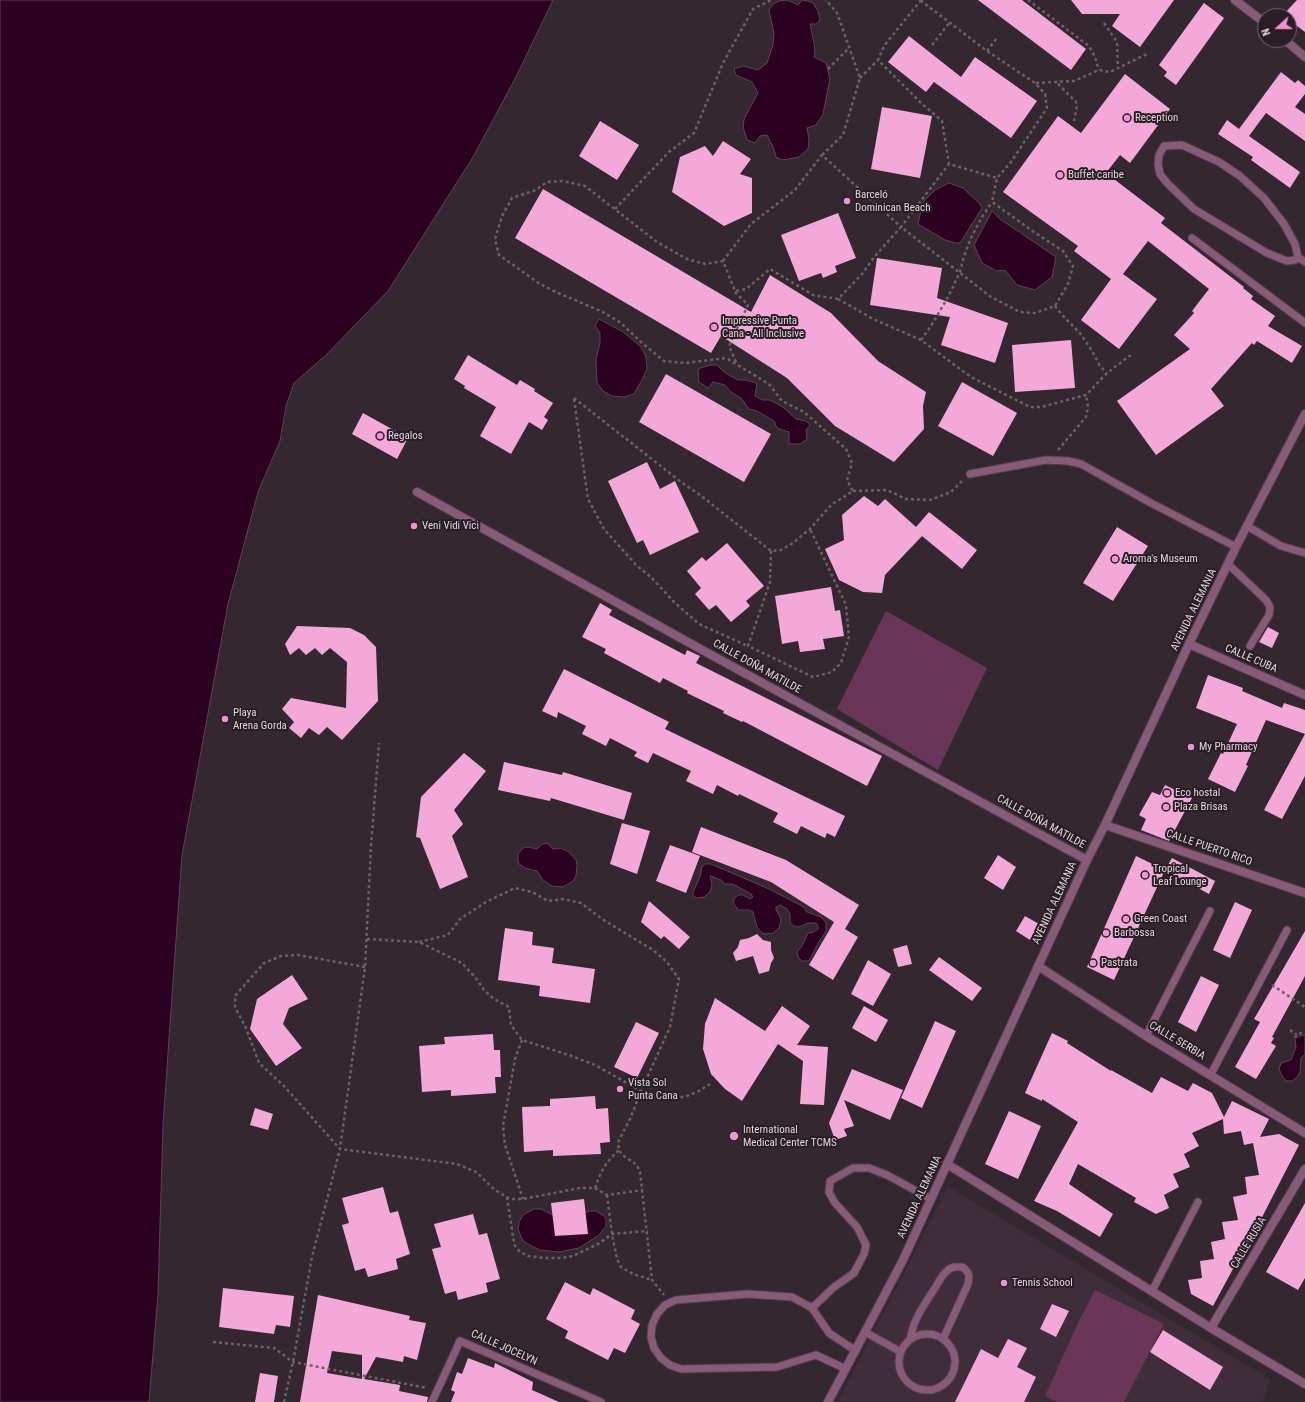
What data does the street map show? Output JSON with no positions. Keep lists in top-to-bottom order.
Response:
{
  "streets": {
    "street": [
      "AVENIDA ALEMANIA",
      "CALLE CUBA",
      "CALLE DOÑA MATILDE",
      "CALLE PUERTO RICO",
      "CALLE SERBIA",
      "CALLE RUSIA"
    ],
    "lane": ["CALLE JOCELYN"]
  },
  "crossings": [
    ["AVENIDA ALEMANIA", "CALLE CUBA"],
    ["AVENIDA ALEMANIA", "CALLE DOÑA MATILDE"],
    ["AVENIDA ALEMANIA", "CALLE PUERTO RICO"],
    ["AVENIDA ALEMANIA", "CALLE SERBIA"]
  ],
  "places": [
    "Reception",
    "Buffet caribe",
    "Barceló Dominican Beach",
    "Impressive Punta Cana - All Inclusive",
    "Regalos",
    "Veni Vidi Vici",
    "Aroma's Museum",
    "Playa Arena Gorda",
    "My Pharmacy",
    "Eco hostal",
    "Plaza Brisas",
    "Tropical Leaf Lounge",
    "Green Coast",
    "Barbossa",
    "Pastrata",
    "Vista Sol Punta Cana",
    "International Medical Center TCMS",
    "Tennis School"
  ],
  "north": "left"
}
